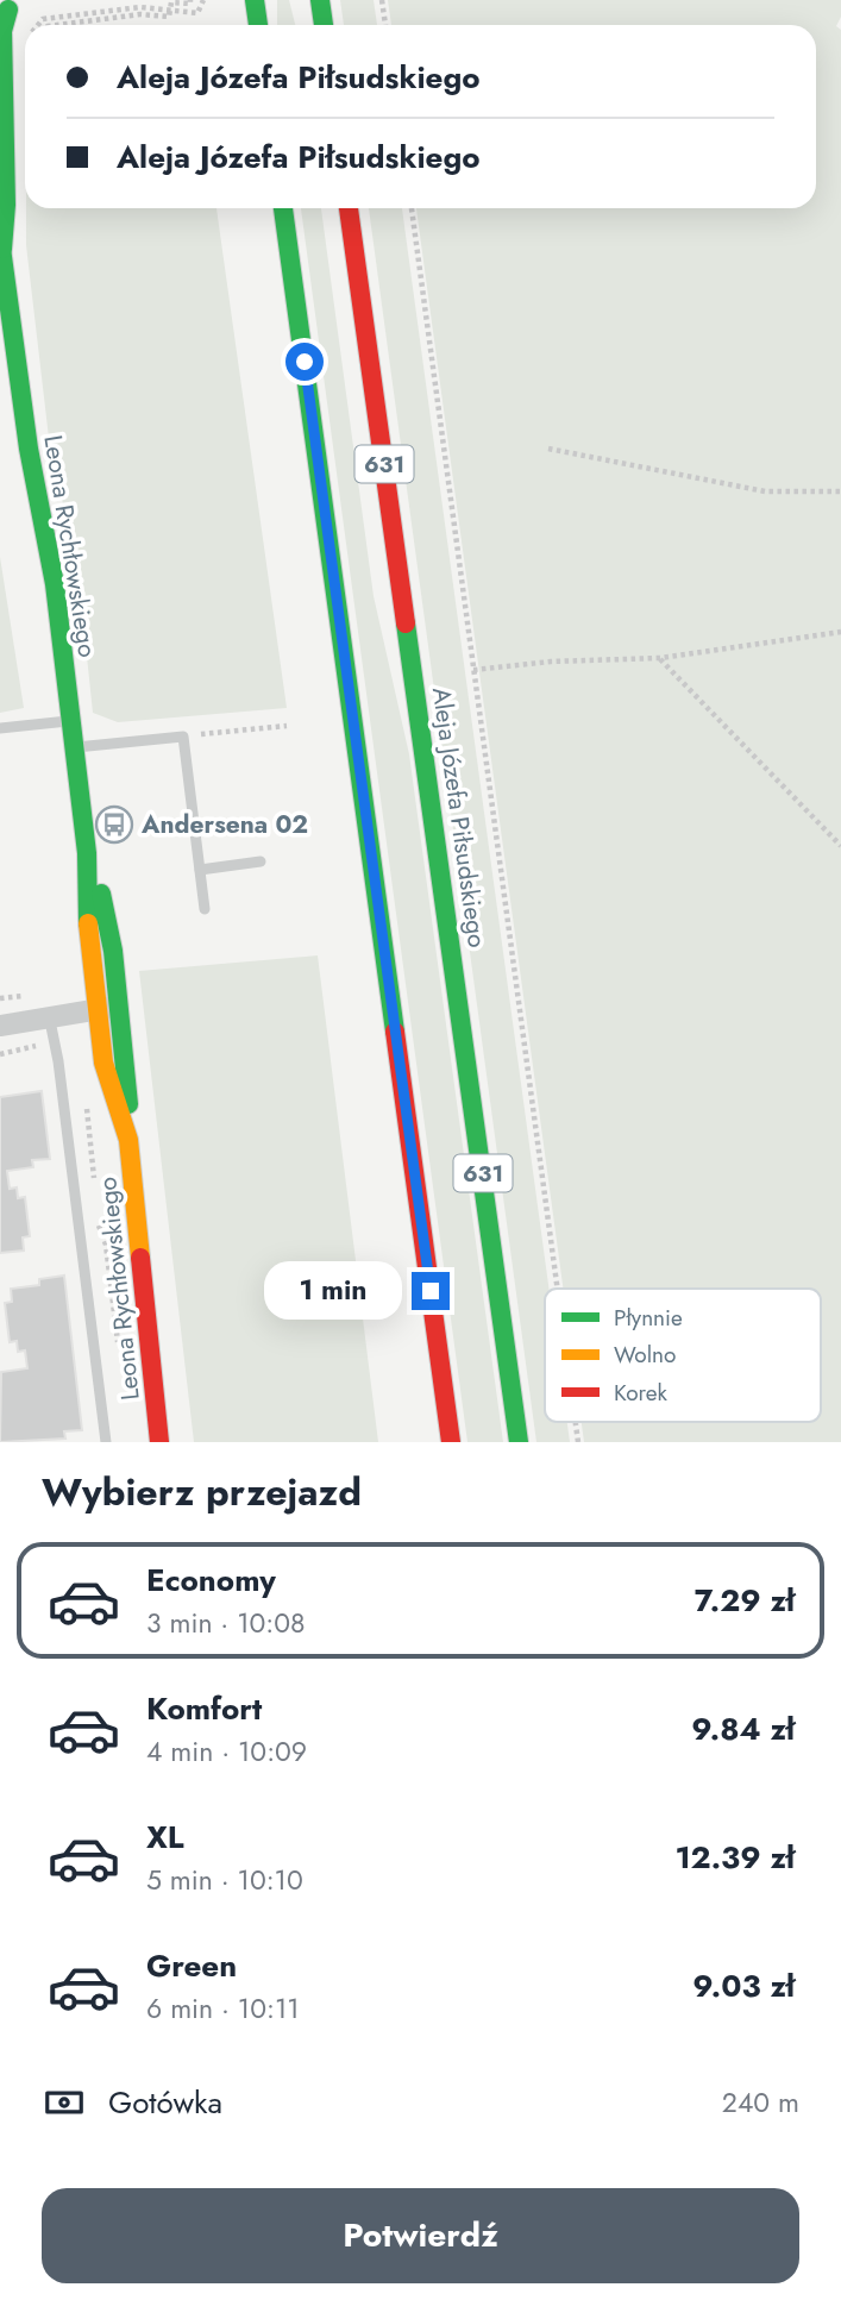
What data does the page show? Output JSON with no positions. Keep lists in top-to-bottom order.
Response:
{
  "streets": {
    "main road": ["631", "Leona Rychłowskiego", "Aleja Józefa Piłsudskiego"]
  },
  "places": {
    "bus stop": ["Andersena 02"]
  },
  "legend": ["Płynnie", "Wolno", "Korek"],
  "page": {
    "banner": ["Aleja Józefa Piłsudskiego", "Aleja Józefa Piłsudskiego"],
    "bubble": "1 min",
    "heading": "Wybierz przejazd",
    "list": [
      {
        "name": "Economy",
        "note": "3 min · 10:08",
        "value": "7.29 zł"
      },
      {
        "name": "Komfort",
        "note": "4 min · 10:09",
        "value": "9.84 zł"
      },
      {
        "name": "XL",
        "note": "5 min · 10:10",
        "value": "12.39 zł"
      },
      {
        "name": "Green",
        "note": "6 min · 10:11",
        "value": "9.03 zł"
      }
    ],
    "pay": ["Gotówka", "240 m"],
    "buttons": "Potwierdź"
  }
}
